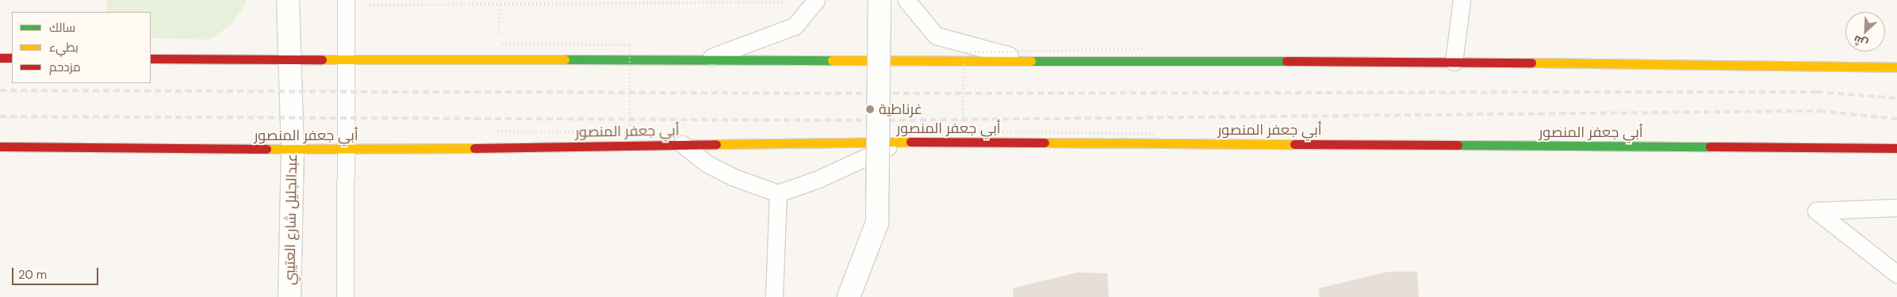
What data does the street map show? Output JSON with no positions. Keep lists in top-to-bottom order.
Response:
{
  "streets": {
    "street": ["أبي جعفر المنصور", "عبدالجليل شارع العتيبي"]
  },
  "crossings": [
    ["أبي جعفر المنصور", "عبدالجليل شارع العتيبي"]
  ],
  "places": ["غرناطية"],
  "legend": ["سالك", "بطيء", "مزدحم"],
  "scale_bar": "20 m",
  "north": "bottom left"
}
